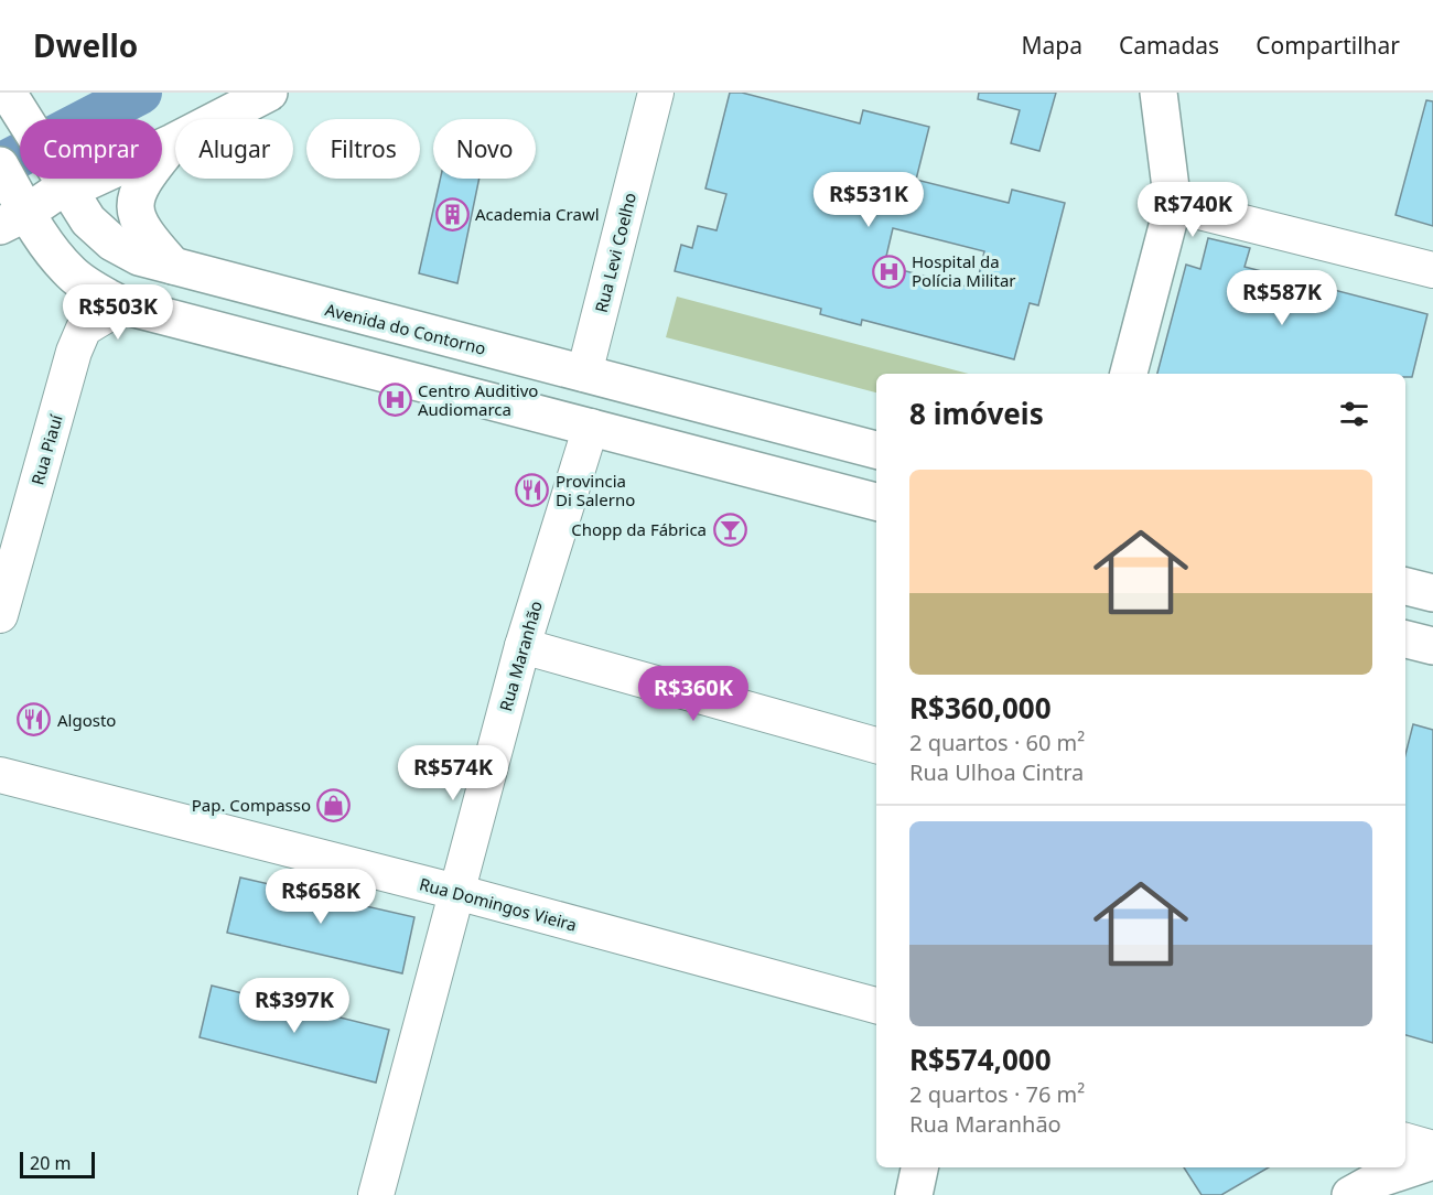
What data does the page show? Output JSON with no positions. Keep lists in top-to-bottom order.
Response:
{
  "streets": {
    "main road": ["Avenida do Contorno"],
    "street": [
      "Rua Levi Coelho",
      "Rua Piauí",
      "Rua Maranhão",
      "Rua Domingos Vieira"
    ]
  },
  "crossings": [
    ["Rua Levi Coelho", "Avenida do Contorno"],
    ["Rua Maranhão", "Rua Domingos Vieira"]
  ],
  "places": {
    "building": ["Academia Crawl"],
    "hospital": ["Hospital da Polícia Militar", "Centro Auditivo Audiomarca"],
    "restaurant": ["Provincia Di Salerno", "Algosto"],
    "bar": ["Chopp da Fábrica"],
    "shop": ["Pap. Compasso"]
  },
  "scale_bar": "20 m",
  "page": {
    "header": "Dwello",
    "nav": ["Mapa", "Camadas", "Compartilhar"],
    "chip": [
      "Comprar",
      "Alugar",
      "Filtros",
      "Novo"
    ],
    "price": [
      "R$531K",
      "R$740K",
      "R$587K",
      "R$503K",
      "R$360K",
      "R$574K",
      "R$658K",
      "R$397K"
    ],
    "heading": "8 imóveis",
    "list": [
      {
        "name": "R$360,000",
        "note": "2 quartos · 60 m² · Rua Ulhoa Cintra"
      },
      {
        "name": "R$574,000",
        "note": "2 quartos · 76 m² · Rua Maranhão"
      }
    ],
    "scale": "20 m"
  }
}
